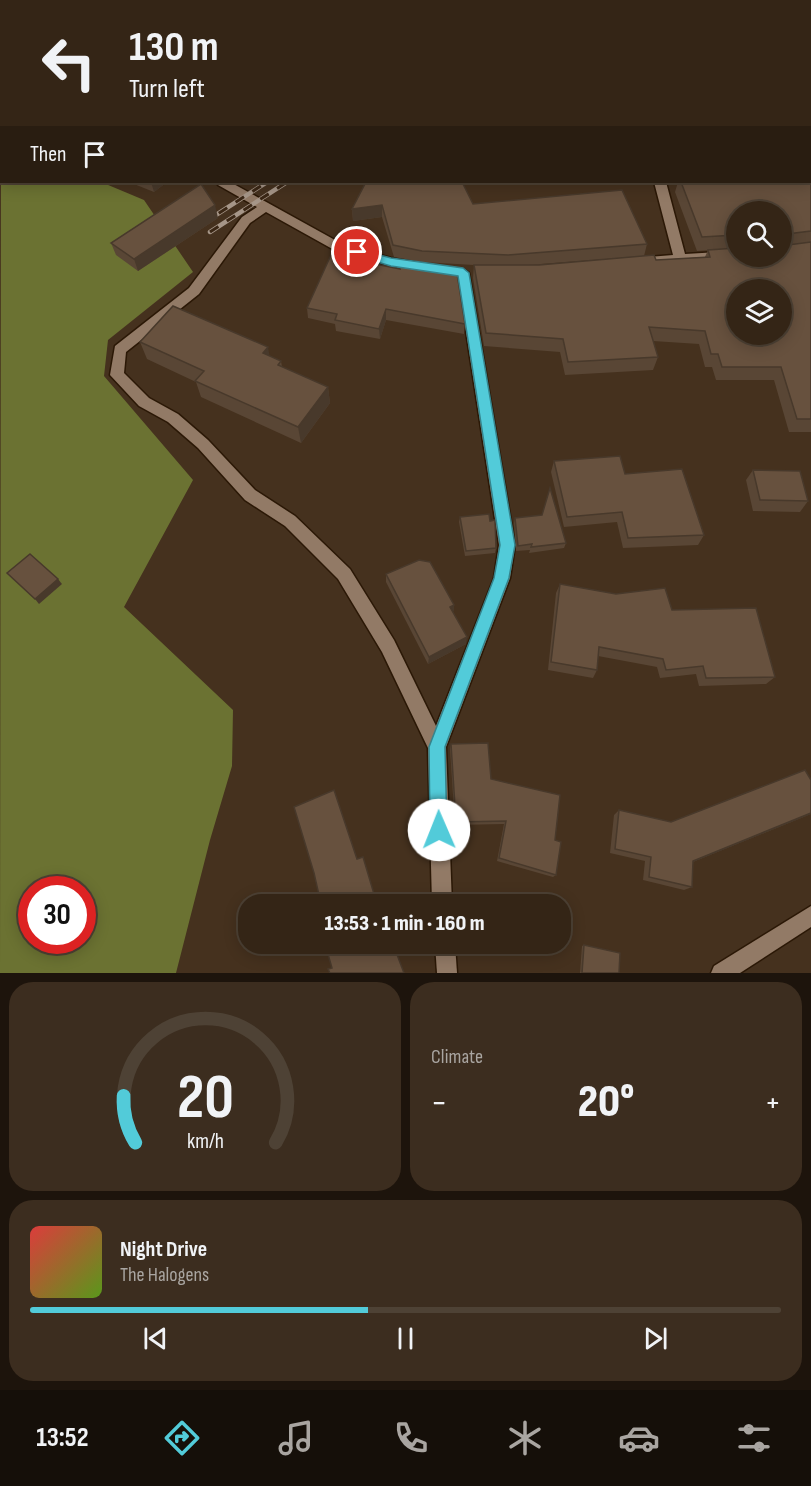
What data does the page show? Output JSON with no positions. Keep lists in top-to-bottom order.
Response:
{
  "page": {
    "turn": ["130 m", "Turn left"],
    "then": "Then",
    "limit": "30",
    "trip": "13:53 · 1 min · 160 m",
    "tile": "Climate",
    "heat": ["−", "20°", "+"],
    "song": ["Night Drive", "The Halogens"],
    "tabs": "13:52",
    "gauge": ["20", "km/h"]
  }
}
